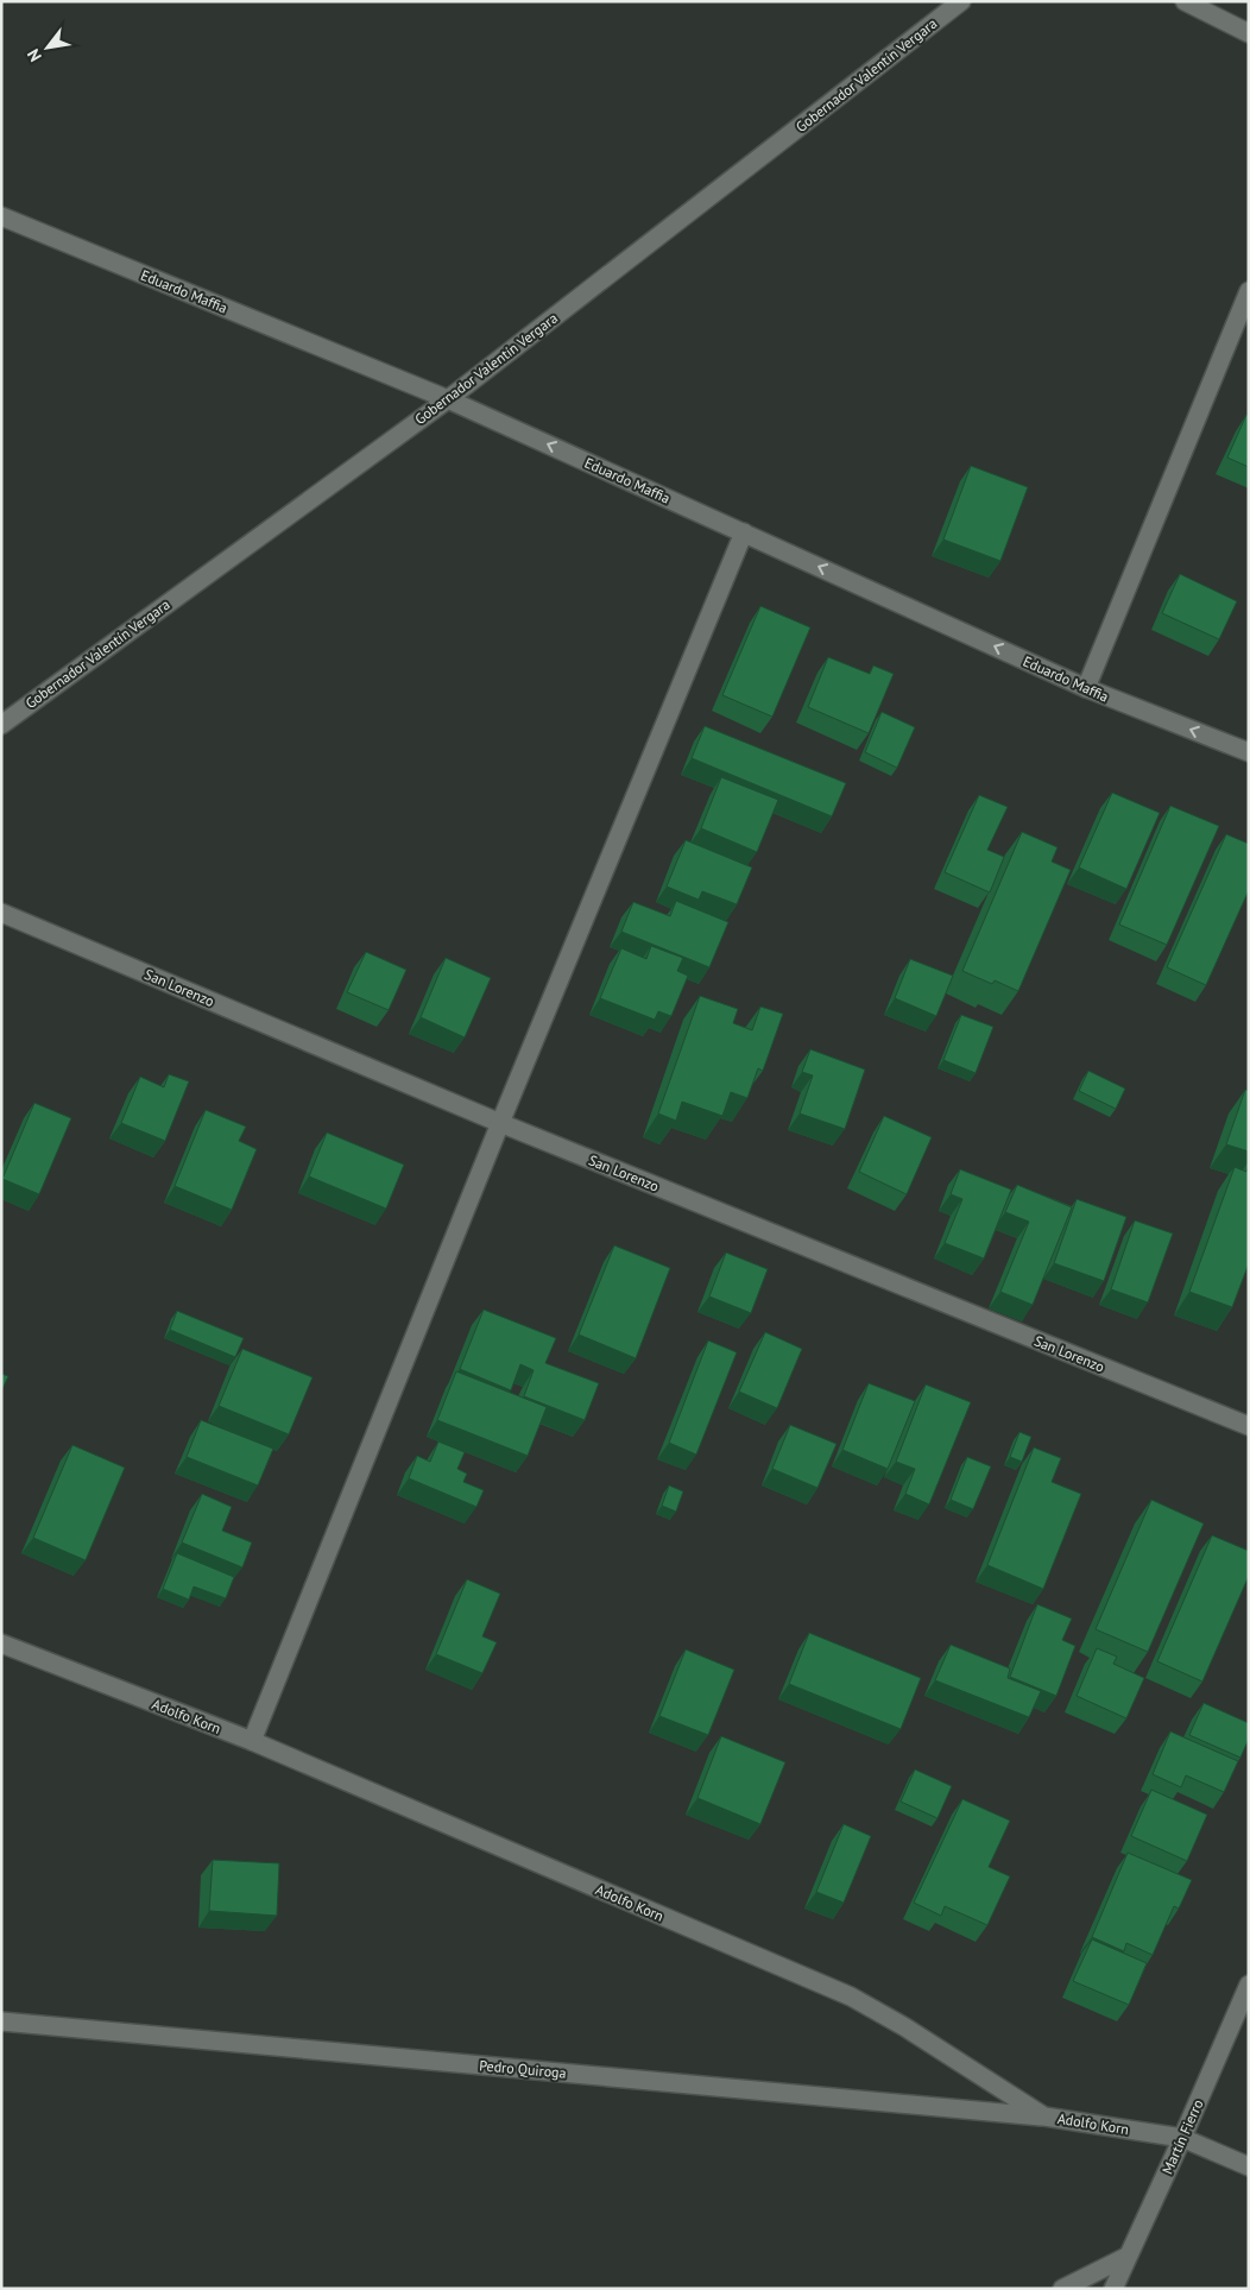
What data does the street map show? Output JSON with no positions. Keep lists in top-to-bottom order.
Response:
{
  "streets": {
    "street": [
      "Gobernador Valentín Vergara",
      "Eduardo Maffia",
      "San Lorenzo",
      "Adolfo Korn",
      "Pedro Quiroga",
      "Martín Fierro"
    ]
  },
  "crossings": [
    ["Gobernador Valentín Vergara", "Eduardo Maffia"],
    ["Adolfo Korn", "Pedro Quiroga"],
    ["Adolfo Korn", "Martín Fierro"]
  ],
  "one_way": ["Eduardo Maffia"],
  "north": "bottom left"
}
